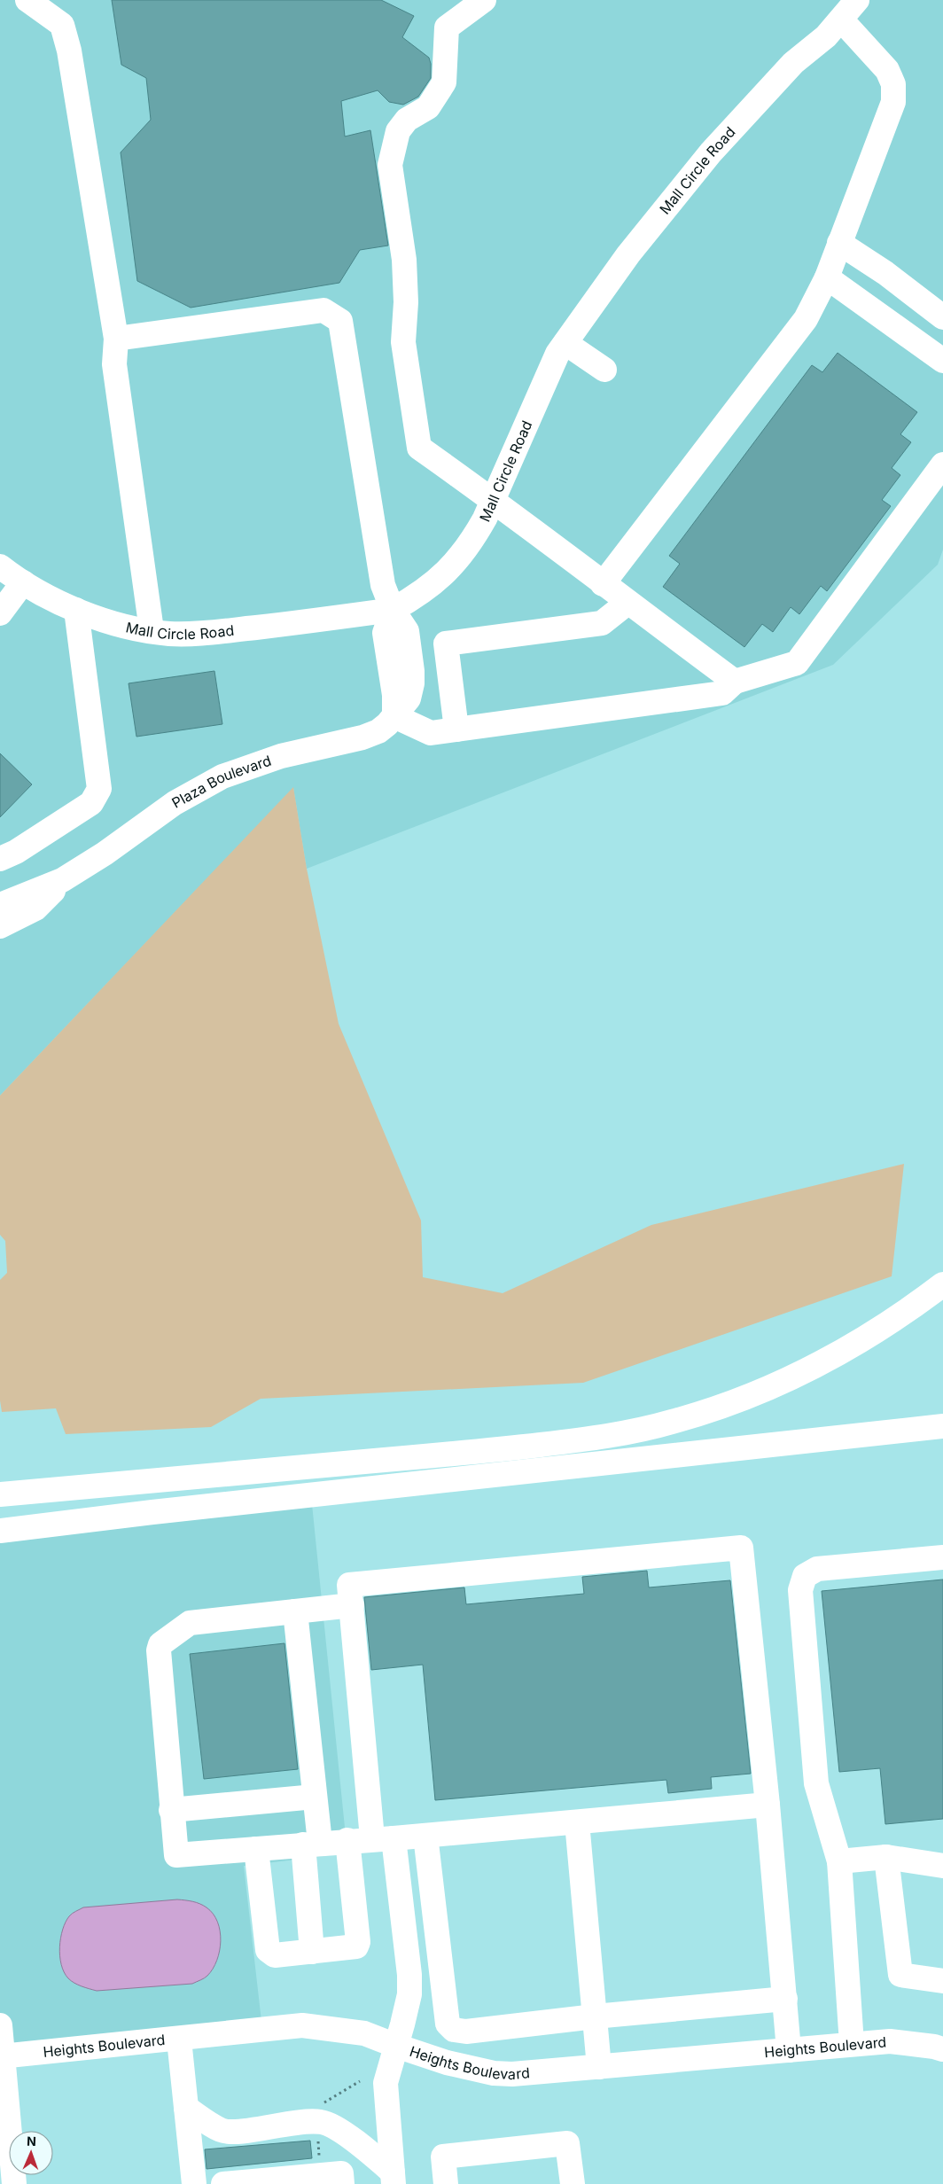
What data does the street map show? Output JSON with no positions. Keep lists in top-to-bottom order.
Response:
{
  "streets": {
    "main road": ["Mall Circle Road", "Plaza Boulevard", "Heights Boulevard"]
  },
  "north": "top"
}
